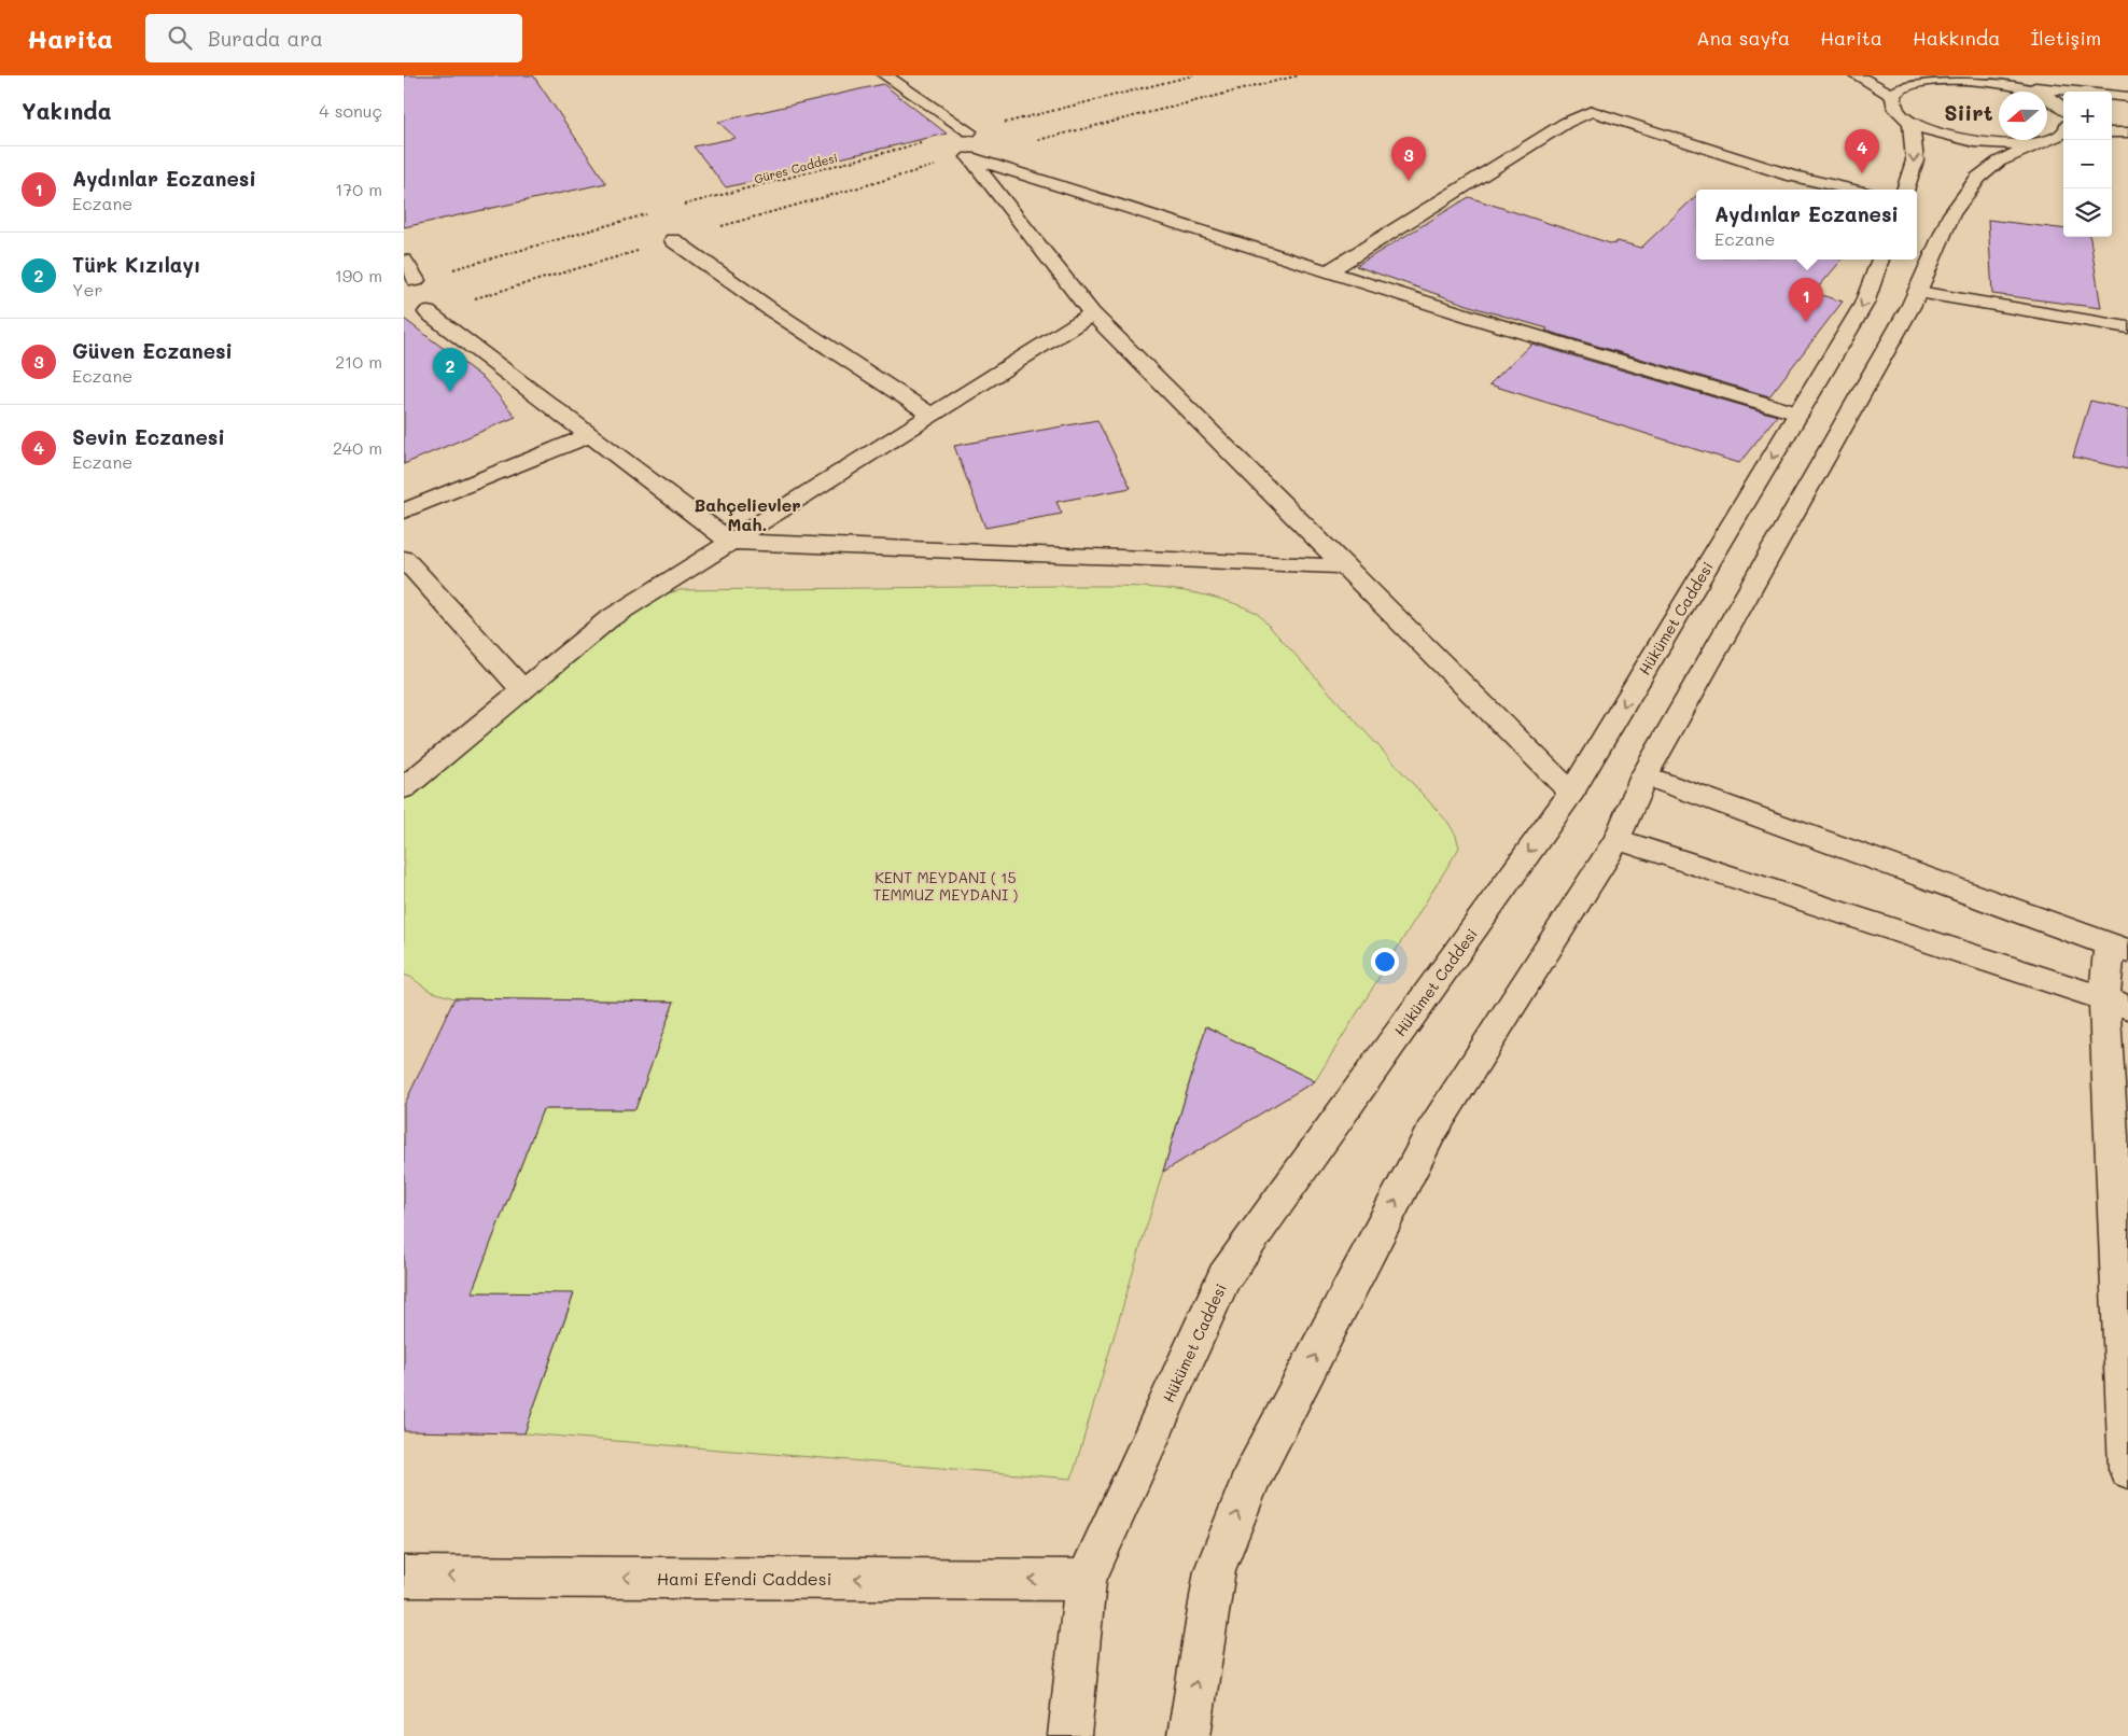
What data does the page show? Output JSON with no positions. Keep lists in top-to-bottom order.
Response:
{
  "streets": {
    "street": ["Hükümet Caddesi", "Hami Efendi Caddesi"],
    "path": ["Güres Caddesi"]
  },
  "crossings": [
    ["Hükümet Caddesi", "Hami Efendi Caddesi"]
  ],
  "one_way": ["Hami Efendi Caddesi"],
  "districts": ["Siirt", "Bahçelievler Mah."],
  "parks": ["KENT MEYDANI ( 15 TEMMUZ MEYDANI )"],
  "north": "left",
  "page": {
    "header": "Harita",
    "search": "Burada ara",
    "nav": [
      "Ana sayfa",
      "Harita",
      "Hakkında",
      "İletişim"
    ],
    "heading": ["Yakında", "4 sonuç"],
    "map_buttons": ["+", "−"],
    "pins": [
      "4",
      "3",
      "1",
      "2"
    ],
    "list": [
      {
        "mark": "1",
        "name": "Aydınlar Eczanesi",
        "note": "Eczane",
        "value": "170 m"
      },
      {
        "mark": "2",
        "name": "Türk Kızılayı",
        "note": "Yer",
        "value": "190 m"
      },
      {
        "mark": "3",
        "name": "Güven Eczanesi",
        "note": "Eczane",
        "value": "210 m"
      },
      {
        "mark": "4",
        "name": "Sevin Eczanesi",
        "note": "Eczane",
        "value": "240 m"
      }
    ],
    "popup": ["Aydınlar Eczanesi", "Eczane"]
  }
}
